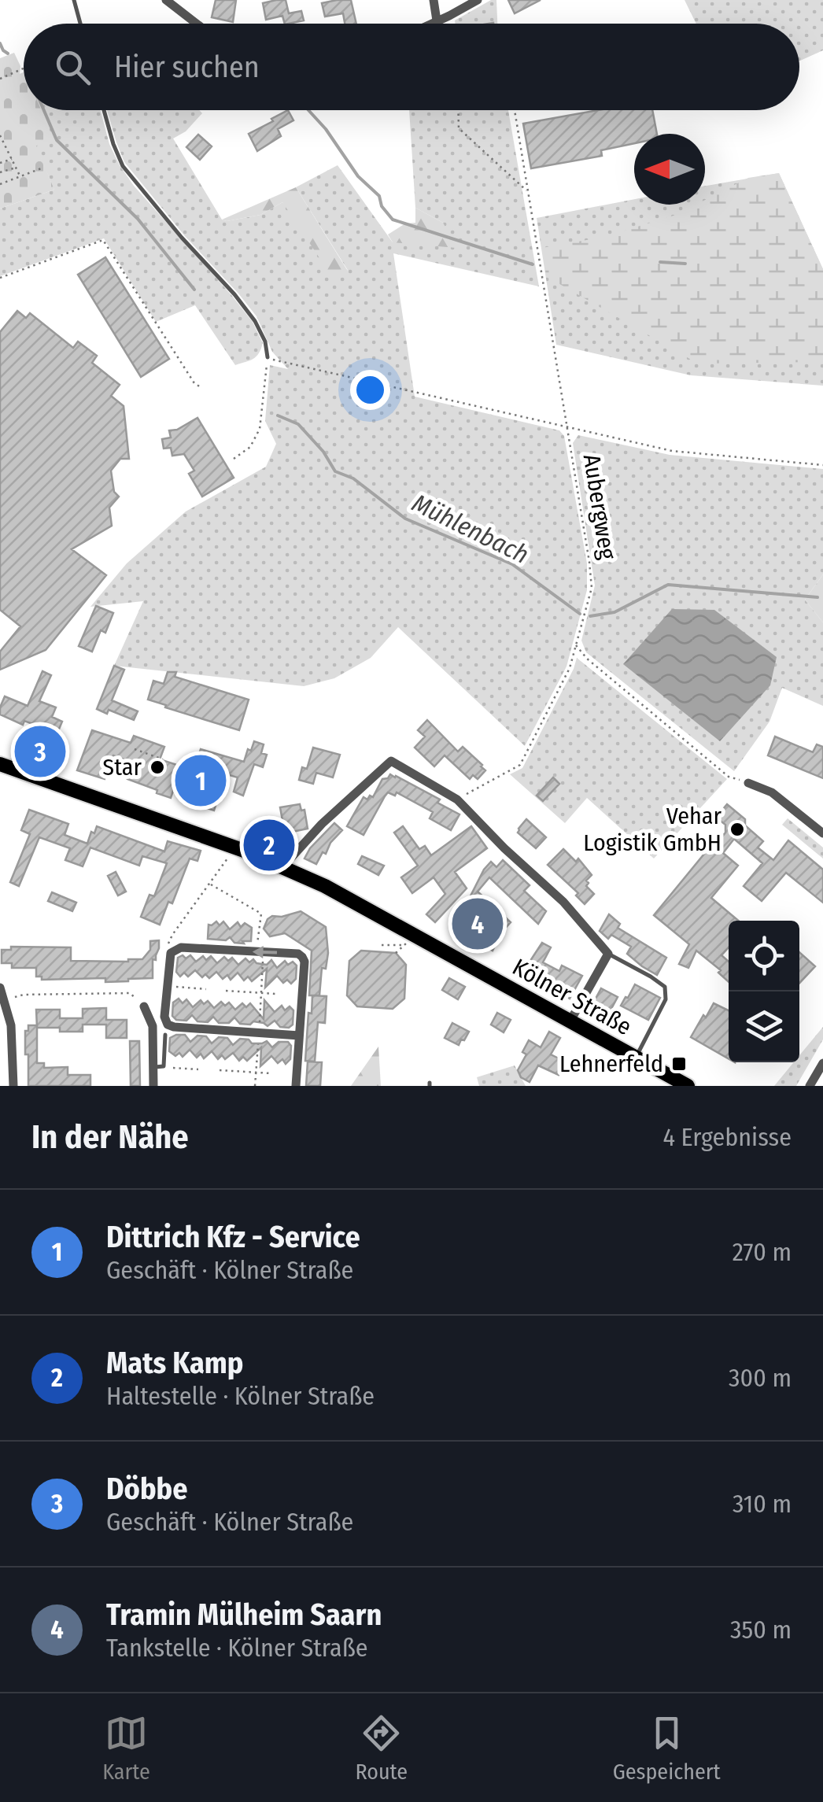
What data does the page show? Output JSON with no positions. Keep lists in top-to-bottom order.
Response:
{
  "streets": {
    "main road": ["Kölner Straße"],
    "path": ["Aubergweg"]
  },
  "water": ["Mühlenbach"],
  "places": {
    "other": ["Star", "Vehar Logistik GmbH"],
    "transit": ["Lehnerfeld"]
  },
  "north": "left",
  "page": {
    "search": "Hier suchen",
    "pins": [
      "3",
      "1",
      "2",
      "4"
    ],
    "heading": ["In der Nähe", "4 Ergebnisse"],
    "list": [
      {
        "mark": "1",
        "name": "Dittrich Kfz - Service",
        "note": "Geschäft · Kölner Straße",
        "value": "270 m"
      },
      {
        "mark": "2",
        "name": "Mats Kamp",
        "note": "Haltestelle · Kölner Straße",
        "value": "300 m"
      },
      {
        "mark": "3",
        "name": "Döbbe",
        "note": "Geschäft · Kölner Straße",
        "value": "310 m"
      },
      {
        "mark": "4",
        "name": "Tramin Mülheim Saarn",
        "note": "Tankstelle · Kölner Straße",
        "value": "350 m"
      }
    ],
    "nav": ["Karte", "Route", "Gespeichert"]
  }
}
